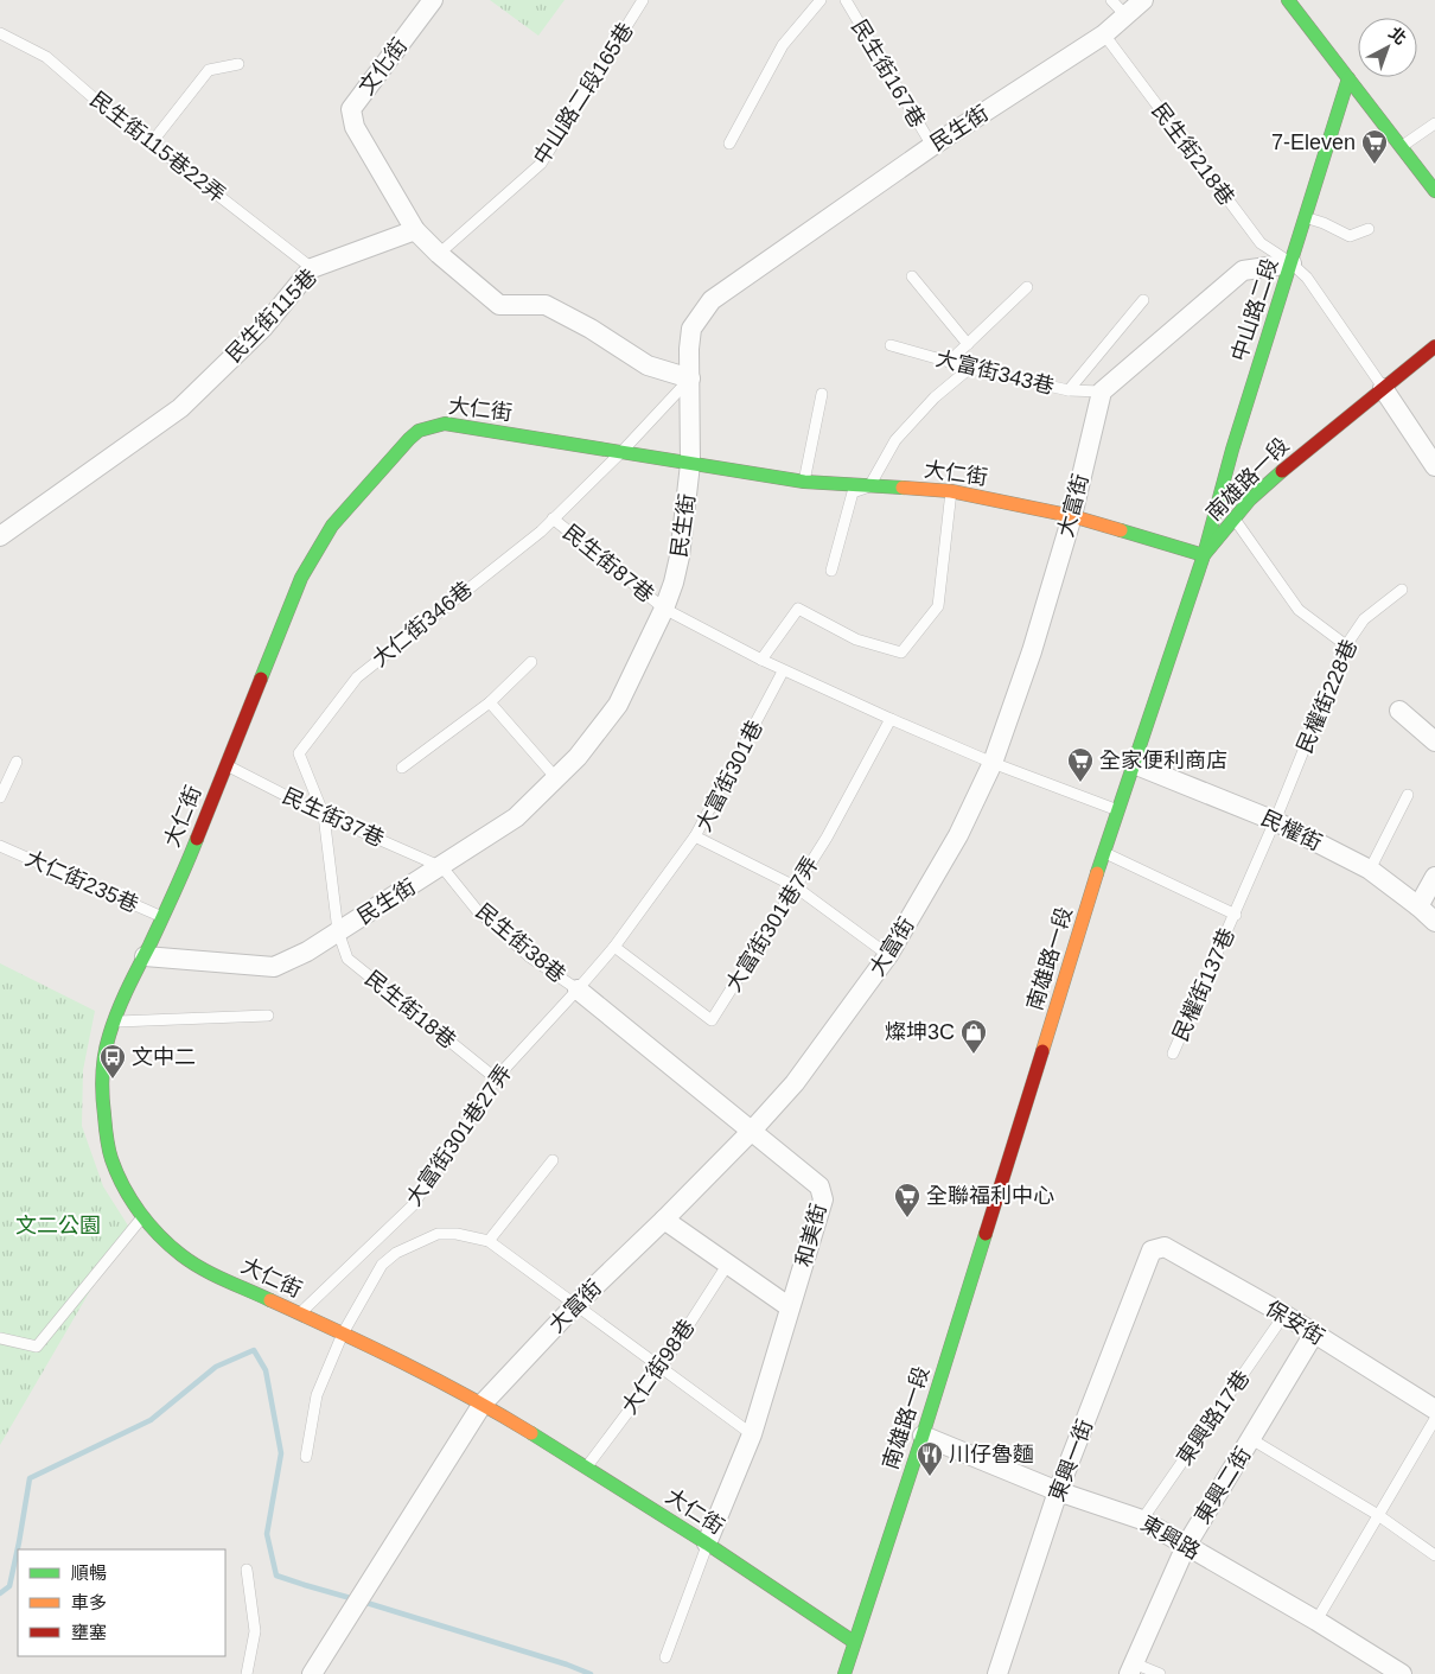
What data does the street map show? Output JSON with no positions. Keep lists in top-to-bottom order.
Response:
{
  "streets": {
    "street": [
      "文化街",
      "民生街",
      "中山路二段",
      "民生街115巷",
      "大仁街",
      "南雄路一段",
      "大富街",
      "民權街",
      "和美街",
      "保安街",
      "東興一街",
      "東興二街",
      "東興路"
    ],
    "lane": [
      "民生街167巷",
      "中山路二段165巷",
      "民生街115巷22弄",
      "民生街218巷",
      "大富街343巷",
      "民生街87巷",
      "大仁街346巷",
      "民權街228巷",
      "大富街301巷",
      "民生街37巷",
      "大仁街235巷",
      "大富街301巷7弄",
      "民生街38巷",
      "民權街137巷",
      "民生街18巷",
      "大富街301巷27弄",
      "大仁街98巷",
      "東興路17巷"
    ]
  },
  "crossings": [
    ["文化街", "民生街115巷"],
    ["民生街167巷", "民生街"],
    ["民生街", "民生街218巷"],
    ["民生街", "大仁街"],
    ["民生街", "民生街87巷"],
    ["民生街", "大仁街346巷"],
    ["民生街", "民生街37巷"],
    ["民生街", "民生街38巷"],
    ["民生街", "民生街18巷"],
    ["民生街115巷22弄", "民生街115巷"],
    ["民生街218巷", "中山路二段"],
    ["民生街218巷", "南雄路一段"],
    ["中山路二段", "大仁街"],
    ["中山路二段", "南雄路一段"],
    ["大富街343巷", "大富街"],
    ["大仁街", "南雄路一段"],
    ["大仁街", "大富街"],
    ["大仁街", "大仁街346巷"],
    ["大仁街", "民生街37巷"],
    ["大仁街", "大仁街235巷"],
    ["大仁街", "大富街301巷27弄"],
    ["大仁街", "和美街"],
    ["大仁街", "大仁街98巷"],
    ["南雄路一段", "民權街"],
    ["南雄路一段", "民權街137巷"],
    ["南雄路一段", "東興路"],
    ["大富街", "大富街301巷"],
    ["大富街", "和美街"],
    ["民生街87巷", "大仁街346巷"],
    ["大仁街346巷", "民生街37巷"],
    ["大仁街346巷", "民生街18巷"],
    ["民權街228巷", "民權街"],
    ["民權街228巷", "民權街137巷"],
    ["大富街301巷", "大富街301巷7弄"],
    ["大富街301巷", "大富街301巷27弄"],
    ["民生街37巷", "民生街38巷"],
    ["民權街", "民權街137巷"],
    ["大富街301巷7弄", "大富街301巷27弄"],
    ["民生街38巷", "大富街301巷27弄"],
    ["民生街38巷", "和美街"],
    ["民生街18巷", "大富街301巷27弄"],
    ["大富街301巷27弄", "和美街"],
    ["保安街", "東興路17巷"],
    ["保安街", "東興一街"],
    ["保安街", "東興二街"],
    ["東興路17巷", "東興路"],
    ["東興一街", "東興路"],
    ["東興二街", "東興路"]
  ],
  "parks": ["文二公園"],
  "places": {
    "supermarket": ["7-Eleven", "全家便利商店", "全聯福利中心"],
    "shop": ["燦坤3C"],
    "bus stop": ["文中二"],
    "restaurant": ["川仔魯麵"]
  },
  "legend": ["順暢", "車多", "壅塞"],
  "north": "top right"
}
